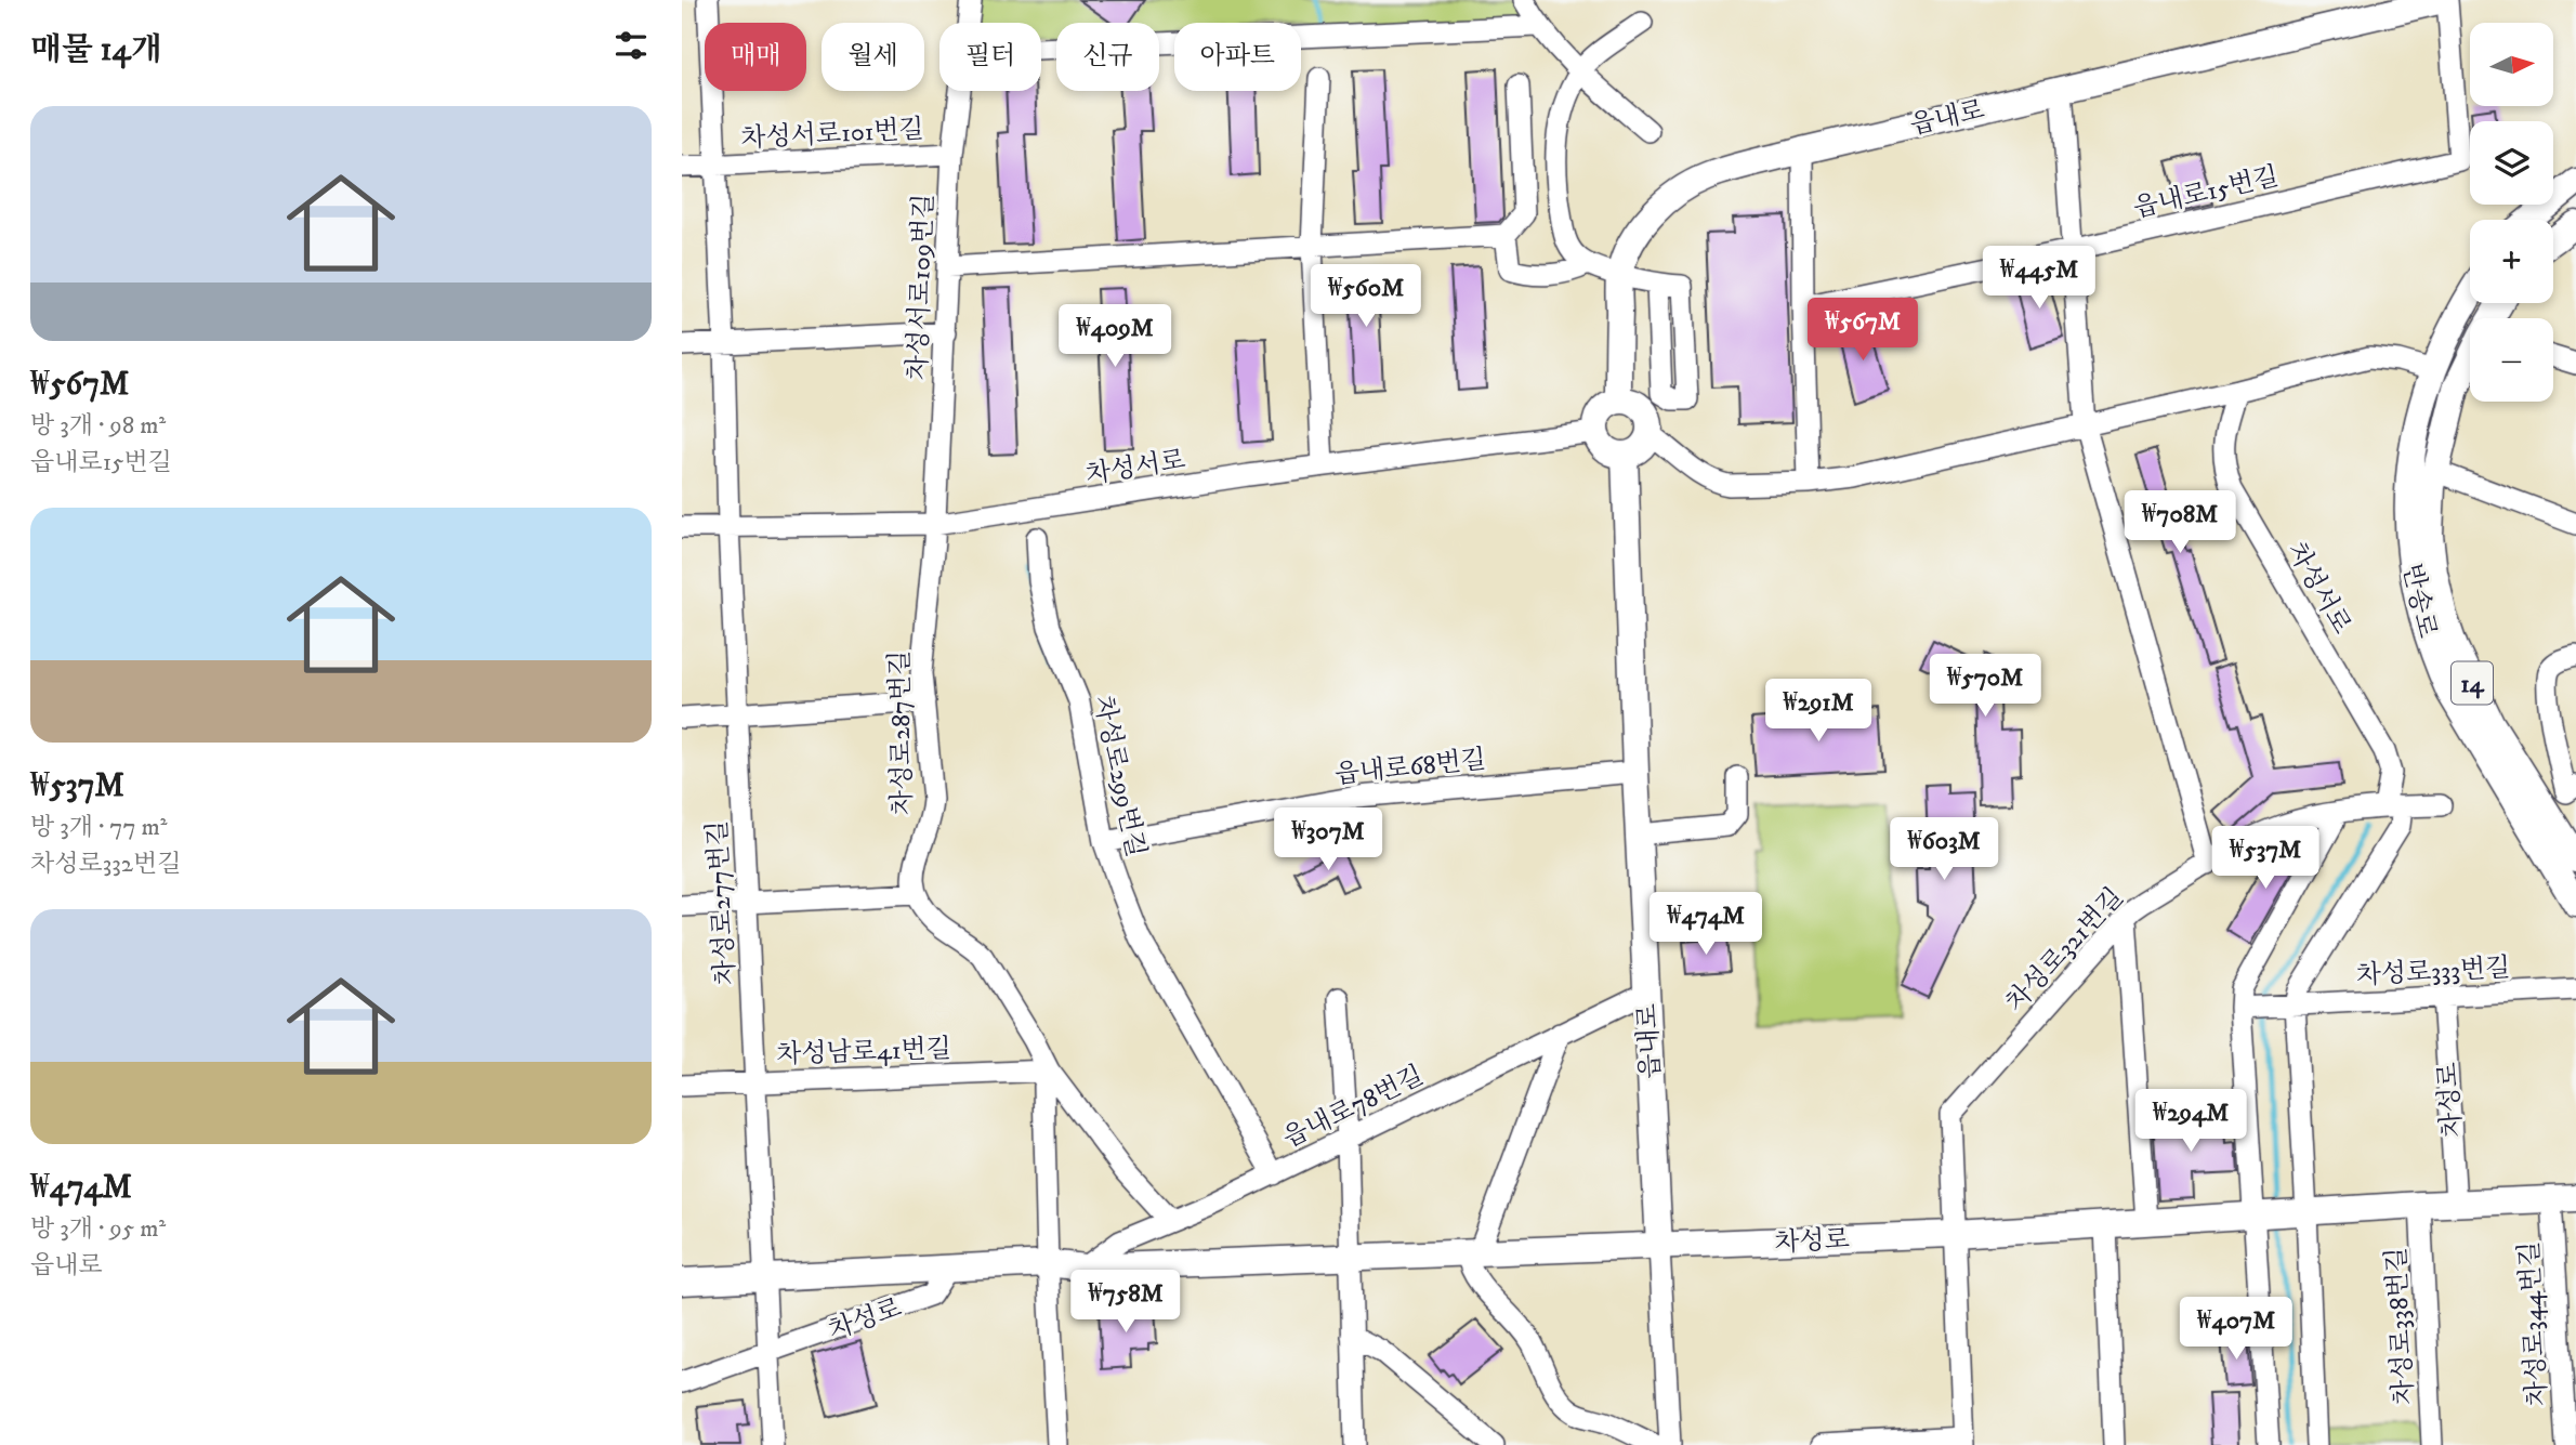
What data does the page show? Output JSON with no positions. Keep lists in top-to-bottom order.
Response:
{
  "streets": {
    "main road": [
      "읍내로",
      "반송로",
      "14",
      "차성로"
    ],
    "street": [
      "차성서로101번길",
      "읍내로15번길",
      "차성서로109번길",
      "차성서로",
      "차성로287번길",
      "읍내로68번길",
      "차성로299번길",
      "차성로277번길",
      "차성로321번길",
      "차성로333번길",
      "차성남로41번길",
      "읍내로78번길",
      "차성로344번길",
      "차성로338번길"
    ]
  },
  "crossings": [
    ["읍내로", "읍내로15번길"],
    ["읍내로", "차성서로"],
    ["읍내로", "읍내로68번길"],
    ["읍내로", "차성로"],
    ["읍내로", "읍내로78번길"],
    ["차성서로101번길", "차성서로109번길"],
    ["차성서로101번길", "차성서로"],
    ["차성서로101번길", "차성로277번길"],
    ["차성서로109번길", "차성서로"],
    ["차성서로109번길", "차성로287번길"],
    ["차성서로", "차성로287번길"],
    ["차성서로", "차성로277번길"],
    ["차성서로", "차성로321번길"],
    ["차성서로", "차성로333번길"],
    ["읍내로68번길", "차성로299번길"],
    ["차성로299번길", "읍내로78번길"],
    ["차성로277번길", "차성남로41번길"],
    ["차성로277번길", "차성로"],
    ["차성로321번길", "차성로333번길"],
    ["차성로321번길", "차성로"],
    ["차성로333번길", "차성로"],
    ["차성로", "읍내로78번길"]
  ],
  "north": "right",
  "page": {
    "heading": "매물 14개",
    "map_buttons": ["+", "−"],
    "chip": [
      "매매",
      "월세",
      "필터",
      "신규",
      "아파트"
    ],
    "list": [
      {
        "name": "₩567M",
        "note": "방 3개 · 98 m² · 읍내로15번길"
      },
      {
        "name": "₩537M",
        "note": "방 3개 · 77 m² · 차성로332번길"
      },
      {
        "name": "₩474M",
        "note": "방 3개 · 95 m² · 읍내로"
      }
    ],
    "price": [
      "₩445M",
      "₩560M",
      "₩567M",
      "₩409M",
      "₩708M",
      "₩570M",
      "₩291M",
      "₩307M",
      "₩603M",
      "₩537M",
      "₩474M",
      "₩294M",
      "₩758M",
      "₩407M"
    ]
  }
}
